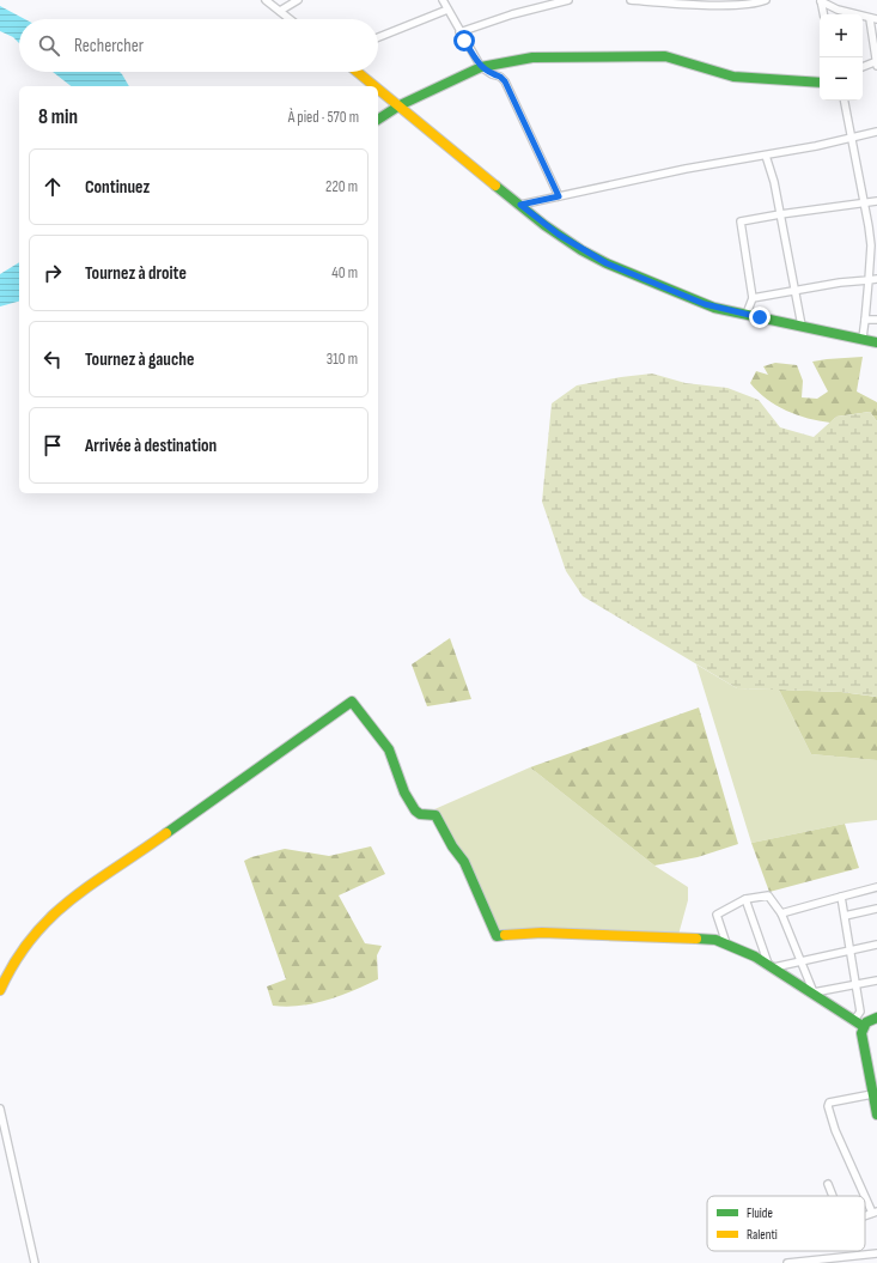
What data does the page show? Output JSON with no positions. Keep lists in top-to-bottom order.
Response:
{
  "legend": ["Fluide", "Ralenti"],
  "page": {
    "map_buttons": ["+", "−"],
    "search": "Rechercher",
    "heading": ["8 min", "À pied · 570 m"],
    "list": [
      ["Continuez", "220 m"],
      ["Tournez à droite", "40 m"],
      ["Tournez à gauche", "310 m"],
      "Arrivée à destination"
    ]
  }
}
